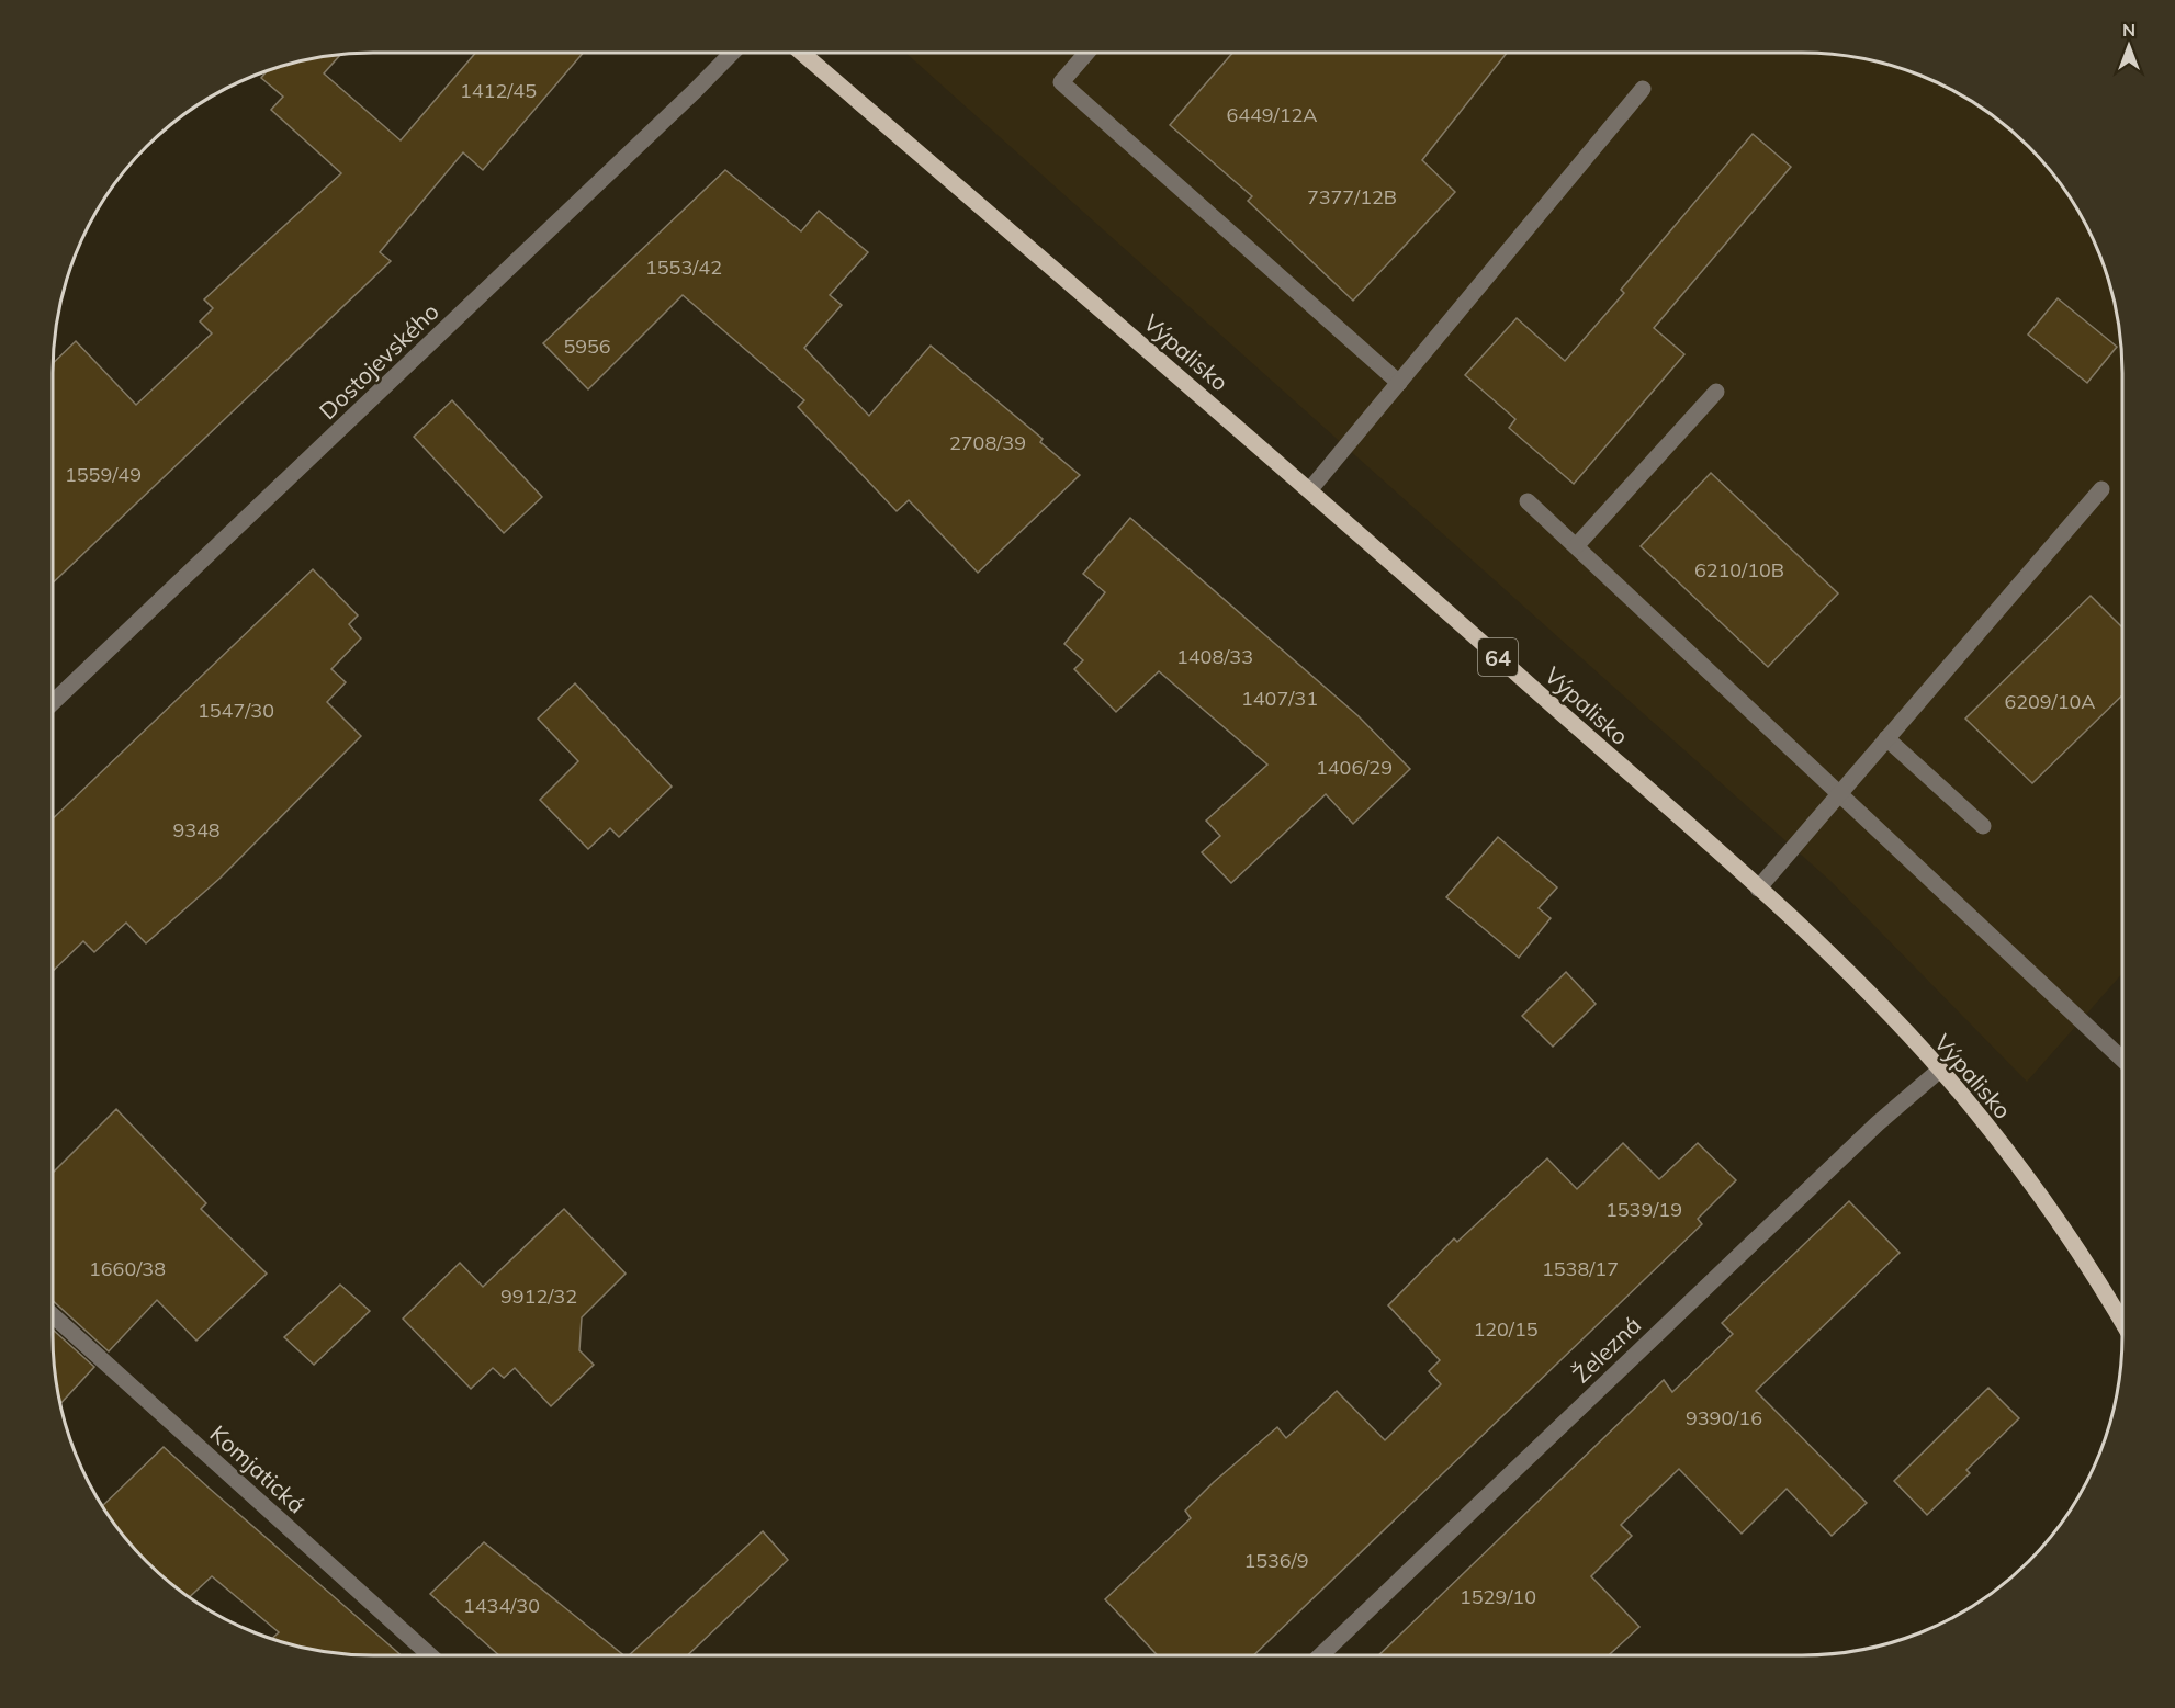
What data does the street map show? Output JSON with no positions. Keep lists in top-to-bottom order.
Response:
{
  "streets": {
    "main road": ["Výpalisko", "64"],
    "street": ["Dostojevského", "Železná", "Komjatická"]
  },
  "crossings": [
    ["Výpalisko", "Železná"]
  ],
  "house_numbers": [
    "1412/45",
    "6449/12A",
    "7377/12B",
    "1553/42",
    "5956",
    "2708/39",
    "1559/49",
    "6210/10B",
    "1408/33",
    "1407/31",
    "6209/10A",
    "1547/30",
    "1406/29",
    "9348",
    "1539/19",
    "1660/38",
    "1538/17",
    "9912/32",
    "120/15",
    "9390/16",
    "1536/9",
    "1529/10",
    "1434/30"
  ],
  "north": "top"
}
